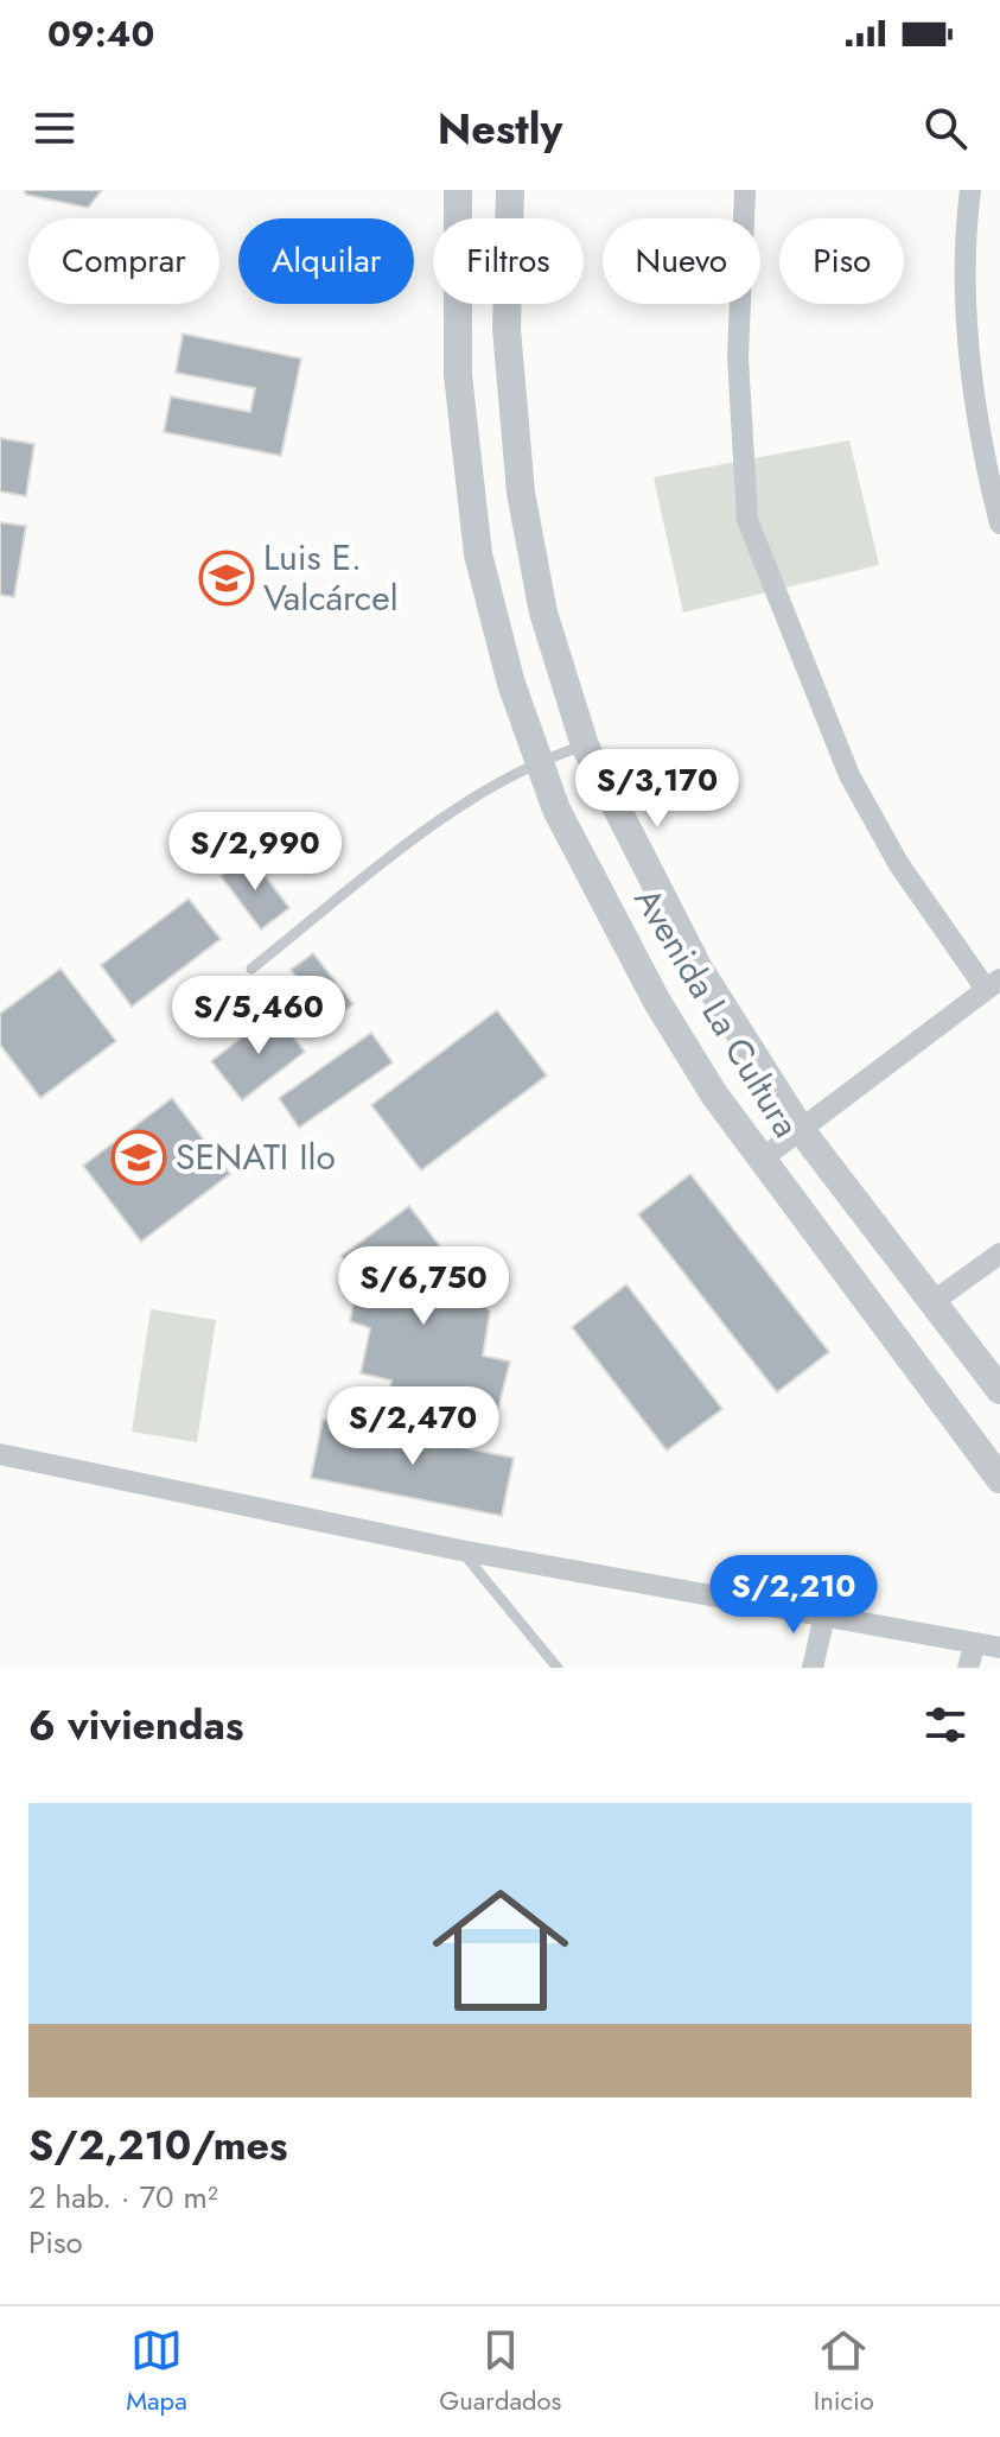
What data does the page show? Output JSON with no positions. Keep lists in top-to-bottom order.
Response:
{
  "streets": {
    "street": ["Avenida La Cultura"]
  },
  "places": {
    "school or university": ["Luis E. Valcárcel", "SENATI Ilo"]
  },
  "page": {
    "status": "09:40",
    "header": "Nestly",
    "chip": [
      "Comprar",
      "Alquilar",
      "Filtros",
      "Nuevo",
      "Piso"
    ],
    "price": [
      "S/3,170",
      "S/2,990",
      "S/5,460",
      "S/6,750",
      "S/2,470",
      "S/2,210"
    ],
    "heading": "6 viviendas",
    "list": [
      {
        "name": "S/2,210/mes",
        "note": "2 hab. · 70 m² · Piso"
      }
    ],
    "tabs": ["Mapa", "Guardados", "Inicio"]
  }
}
